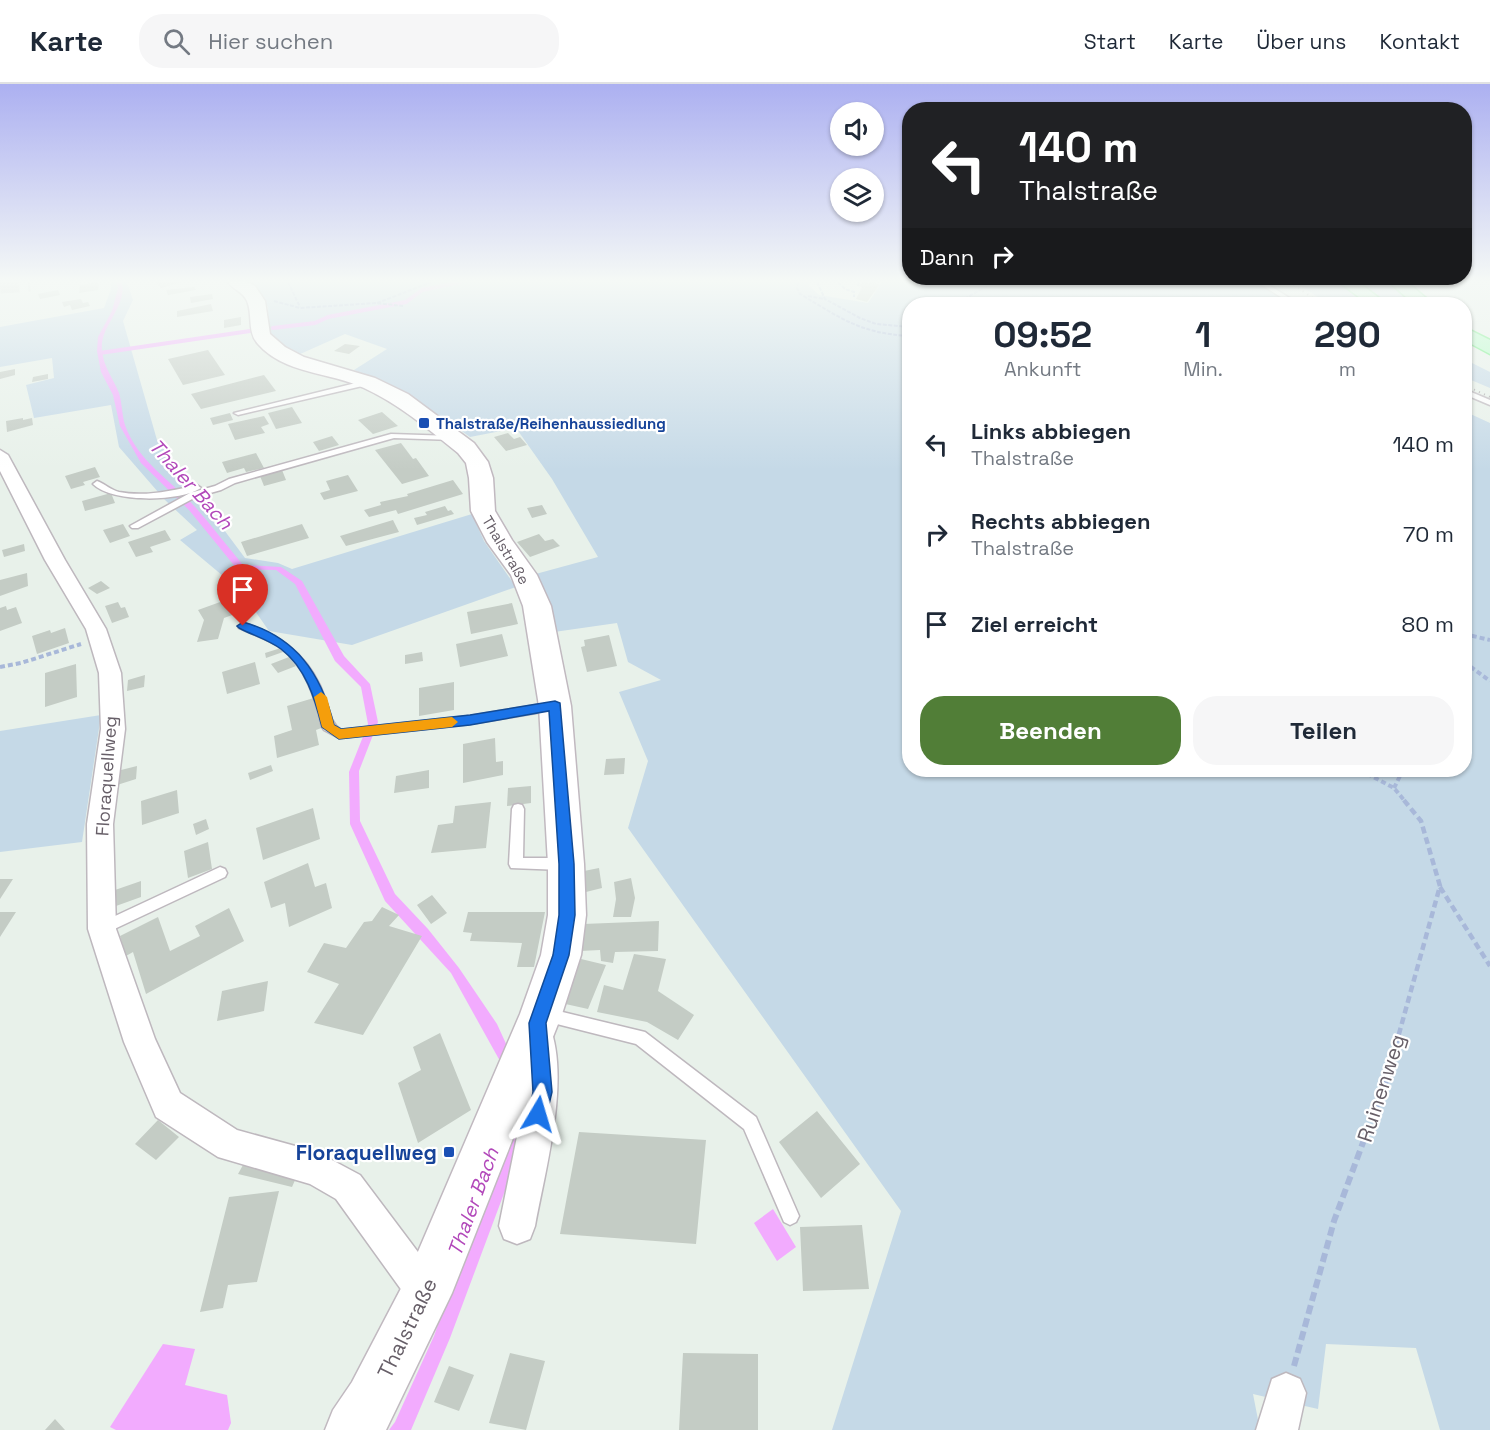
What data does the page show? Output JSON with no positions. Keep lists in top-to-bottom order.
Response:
{
  "streets": {
    "main road": ["Thalstraße"],
    "street": ["Floraquellweg"],
    "path": ["Ruinenweg"]
  },
  "crossings": [
    ["Thalstraße", "Floraquellweg"]
  ],
  "water": ["Thaler Bach"],
  "places": {
    "transit": ["Thalstraße/Reihenhaussiedlung", "Floraquellweg"]
  },
  "page": {
    "header": "Karte",
    "search": "Hier suchen",
    "nav": [
      "Start",
      "Karte",
      "Über uns",
      "Kontakt"
    ],
    "turn": ["140 m", "Thalstraße"],
    "then": "Dann",
    "eta": [
      "09:52",
      "Ankunft",
      "1",
      "Min.",
      "290",
      "m"
    ],
    "list": [
      {
        "name": "Links abbiegen",
        "note": "Thalstraße",
        "value": "140 m"
      },
      {
        "name": "Rechts abbiegen",
        "note": "Thalstraße",
        "value": "70 m"
      },
      {
        "name": "Ziel erreicht",
        "value": "80 m"
      }
    ],
    "buttons": ["Beenden", "Teilen"]
  }
}
